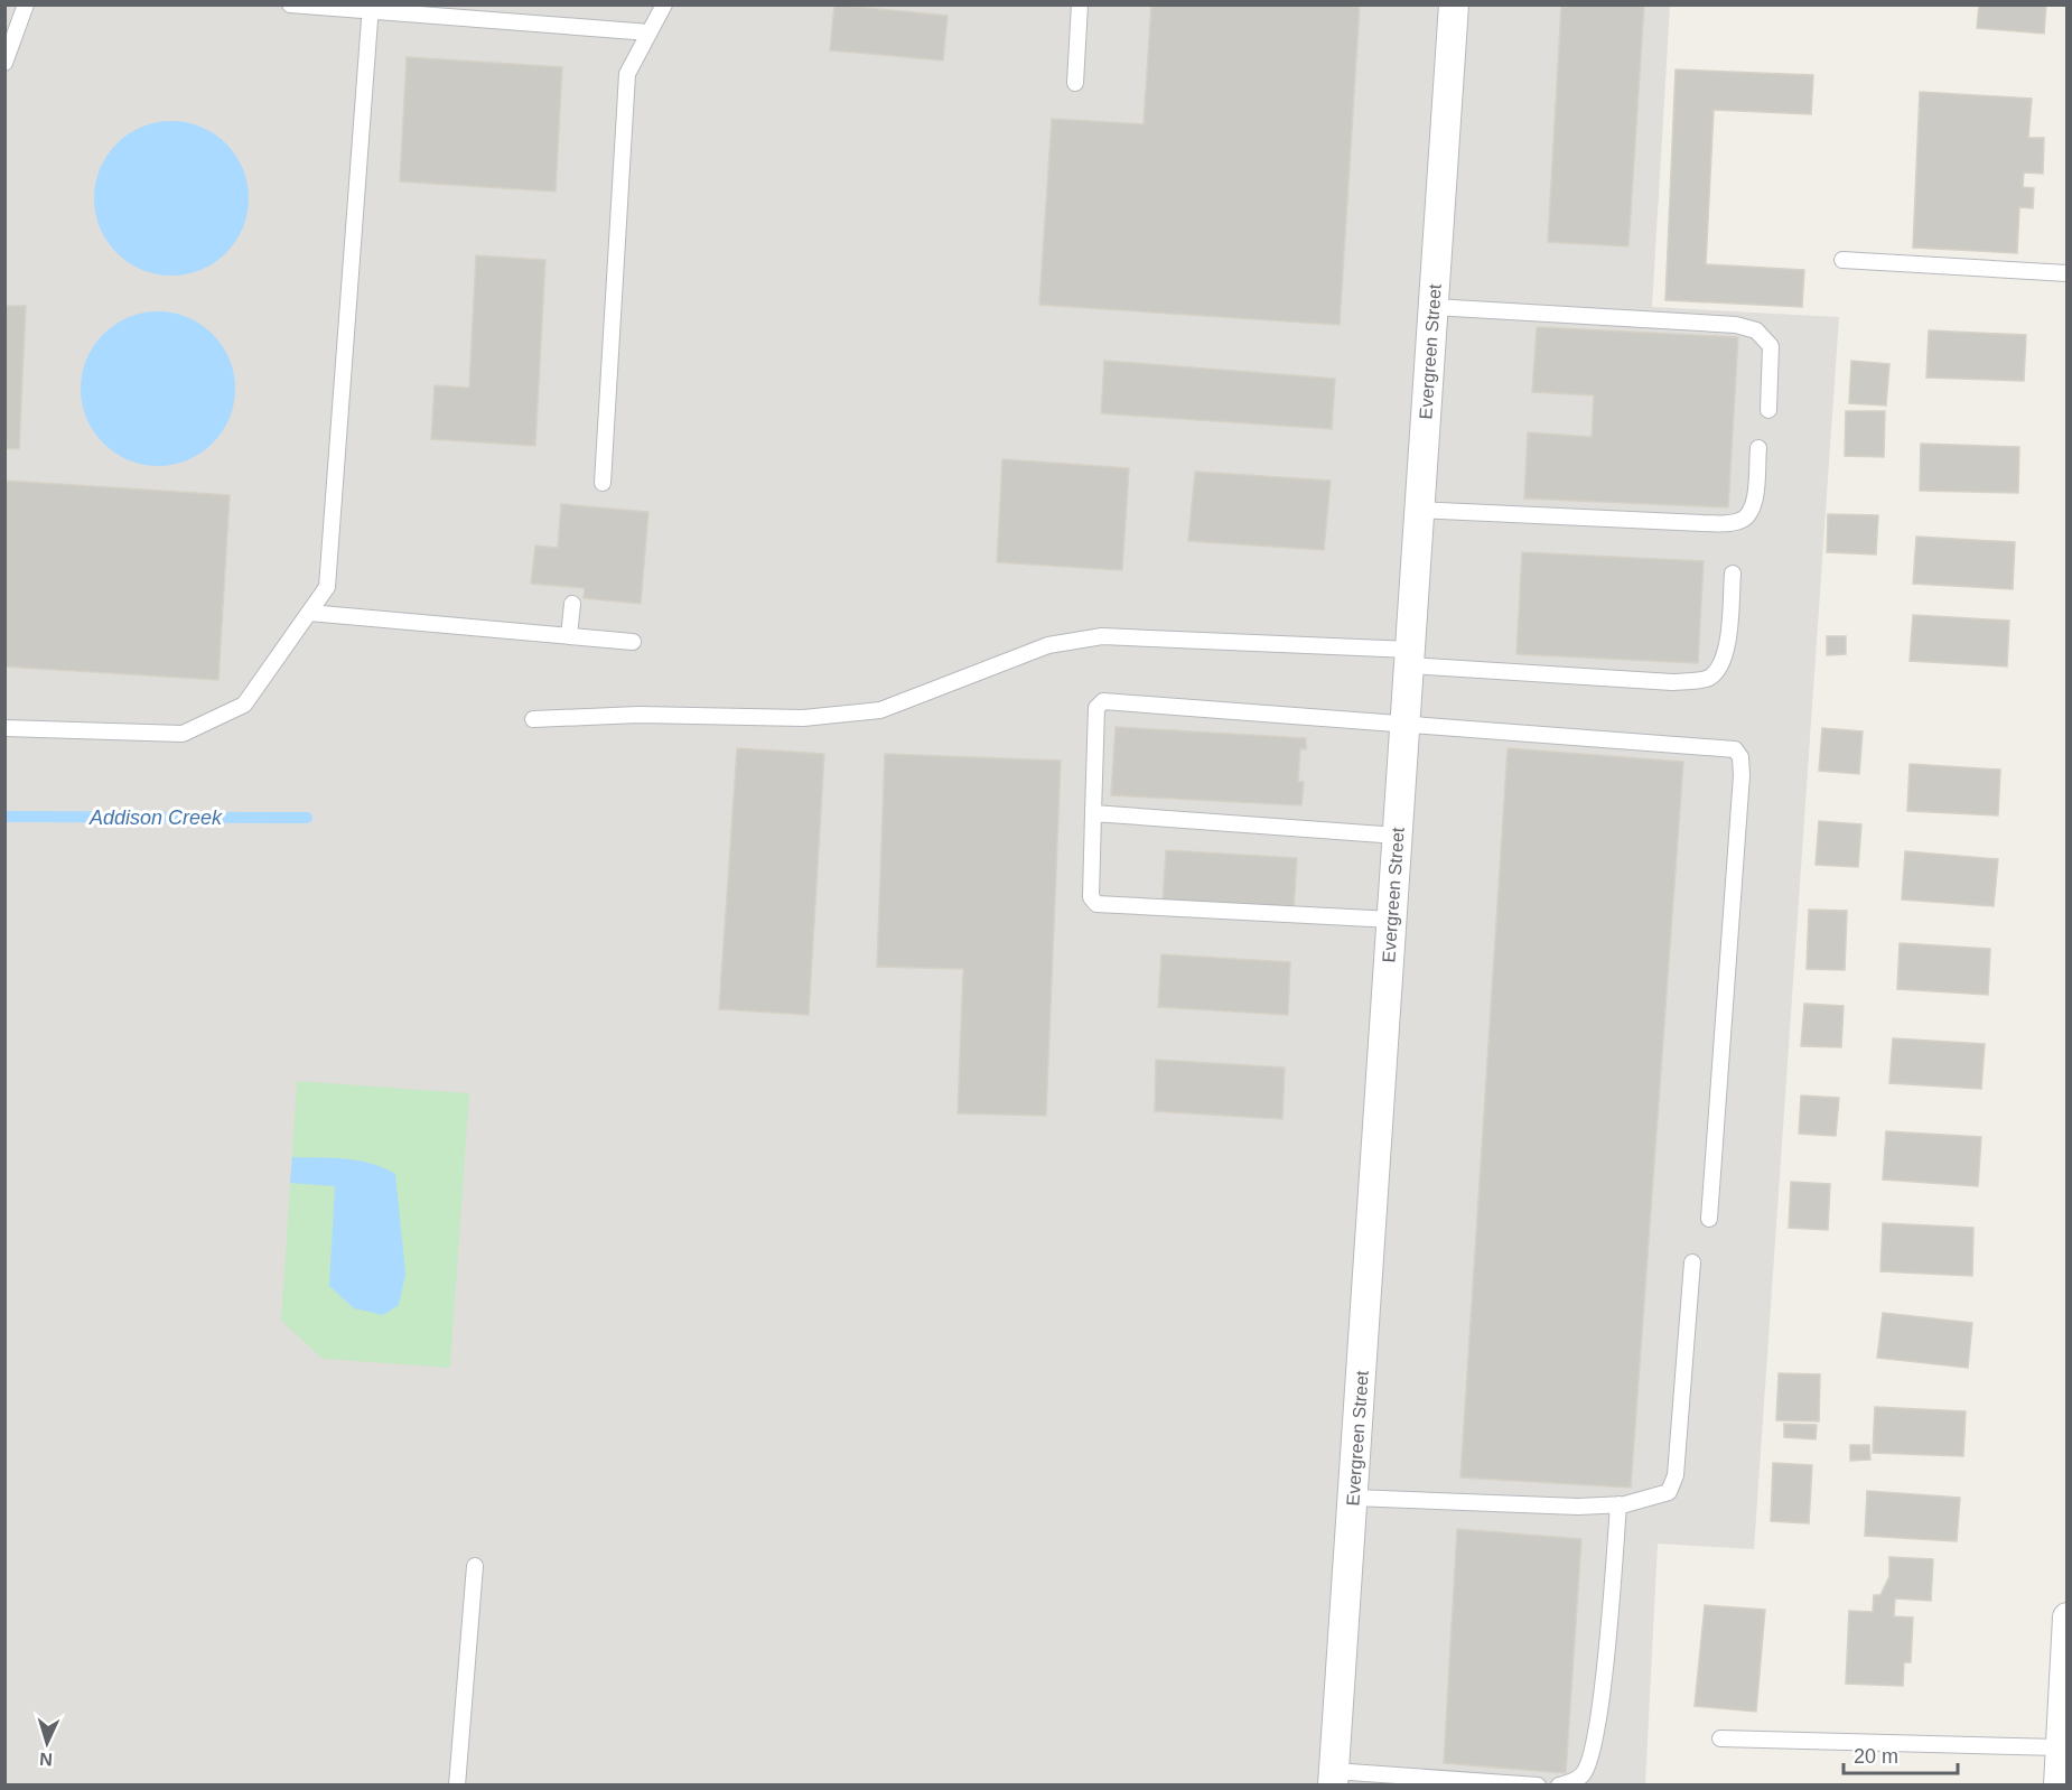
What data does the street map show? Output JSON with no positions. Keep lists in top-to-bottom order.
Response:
{
  "streets": {
    "street": ["Evergreen Street"]
  },
  "water": ["Addison Creek"],
  "scale_bar": "20 m",
  "north": "bottom"
}
